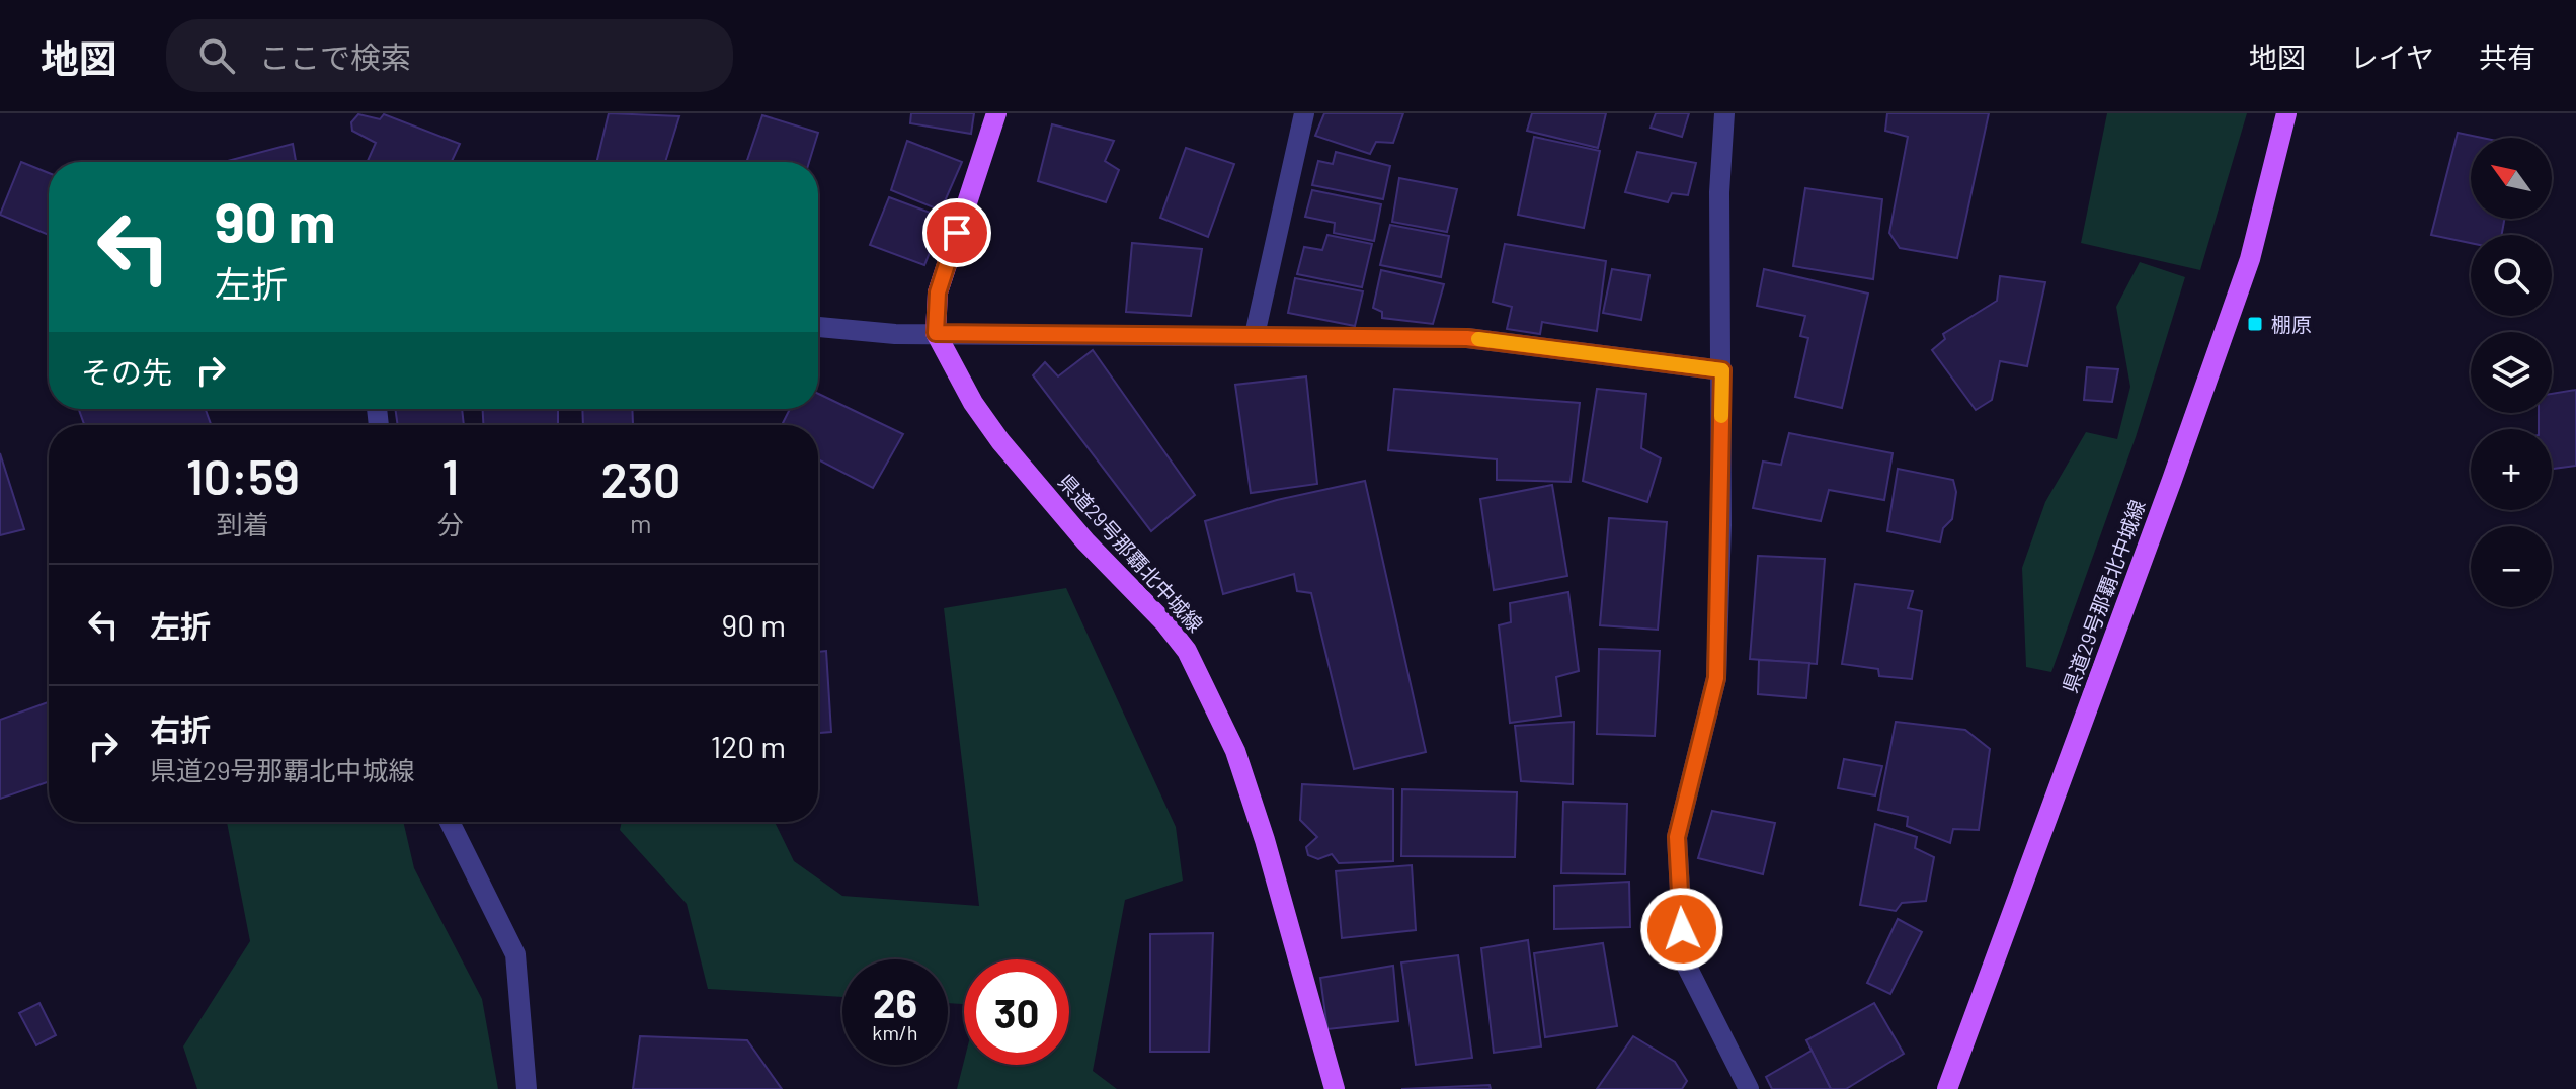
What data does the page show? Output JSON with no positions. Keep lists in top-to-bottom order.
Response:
{
  "streets": {
    "main road": ["県道29号那覇北中城線"]
  },
  "places": {
    "transit": ["棚原"]
  },
  "north": "top left",
  "page": {
    "header": "地図",
    "search": "ここで検索",
    "nav": ["地図", "レイヤ", "共有"],
    "map_buttons": ["+", "−"],
    "turn": ["90 m", "左折"],
    "then": "その先",
    "eta": [
      "10:59",
      "到着",
      "1",
      "分",
      "230",
      "m"
    ],
    "list": [
      {
        "name": "左折",
        "value": "90 m"
      },
      {
        "name": "右折",
        "note": "県道29号那覇北中城線",
        "value": "120 m"
      }
    ],
    "speed": "26 km/h",
    "limit": "30"
  }
}
